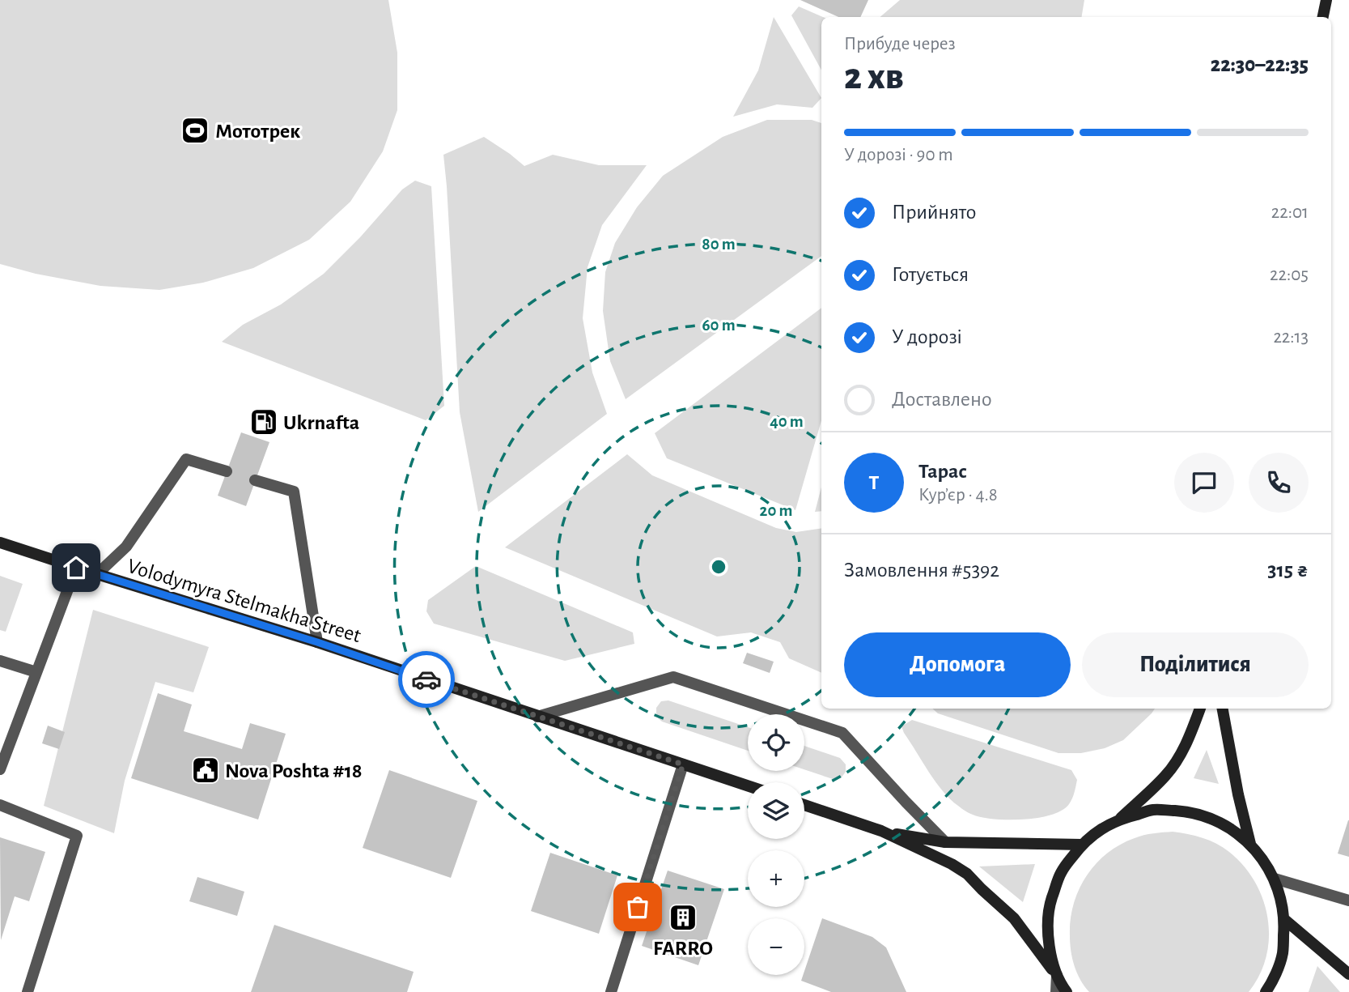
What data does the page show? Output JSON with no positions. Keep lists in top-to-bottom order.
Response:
{
  "streets": {
    "main road": ["Volodymyra Stelmakha Street"]
  },
  "places": {
    "sports": ["Мототрек"],
    "fuel station": ["Ukrnafta"],
    "public building": ["Nova Poshta #18"],
    "building": ["FARRO"]
  },
  "page": {
    "heading": ["2 хв", "Прибуде через", "22:30–22:35"],
    "panel": [
      "Тарас",
      "Кур’єр · 4.8",
      "Замовлення #5392",
      "315 ₴"
    ],
    "bar": "У дорозі · 90 m",
    "list": [
      ["Прийнято", "22:01"],
      ["Готується", "22:05"],
      ["У дорозі", "22:13"],
      "Доставлено"
    ],
    "round": "Т",
    "buttons": ["Допомога", "Поділитися"],
    "map_buttons": ["+", "−"]
  },
  "rings": [
    "80 m",
    "60 m",
    "40 m",
    "20 m"
  ]
}
